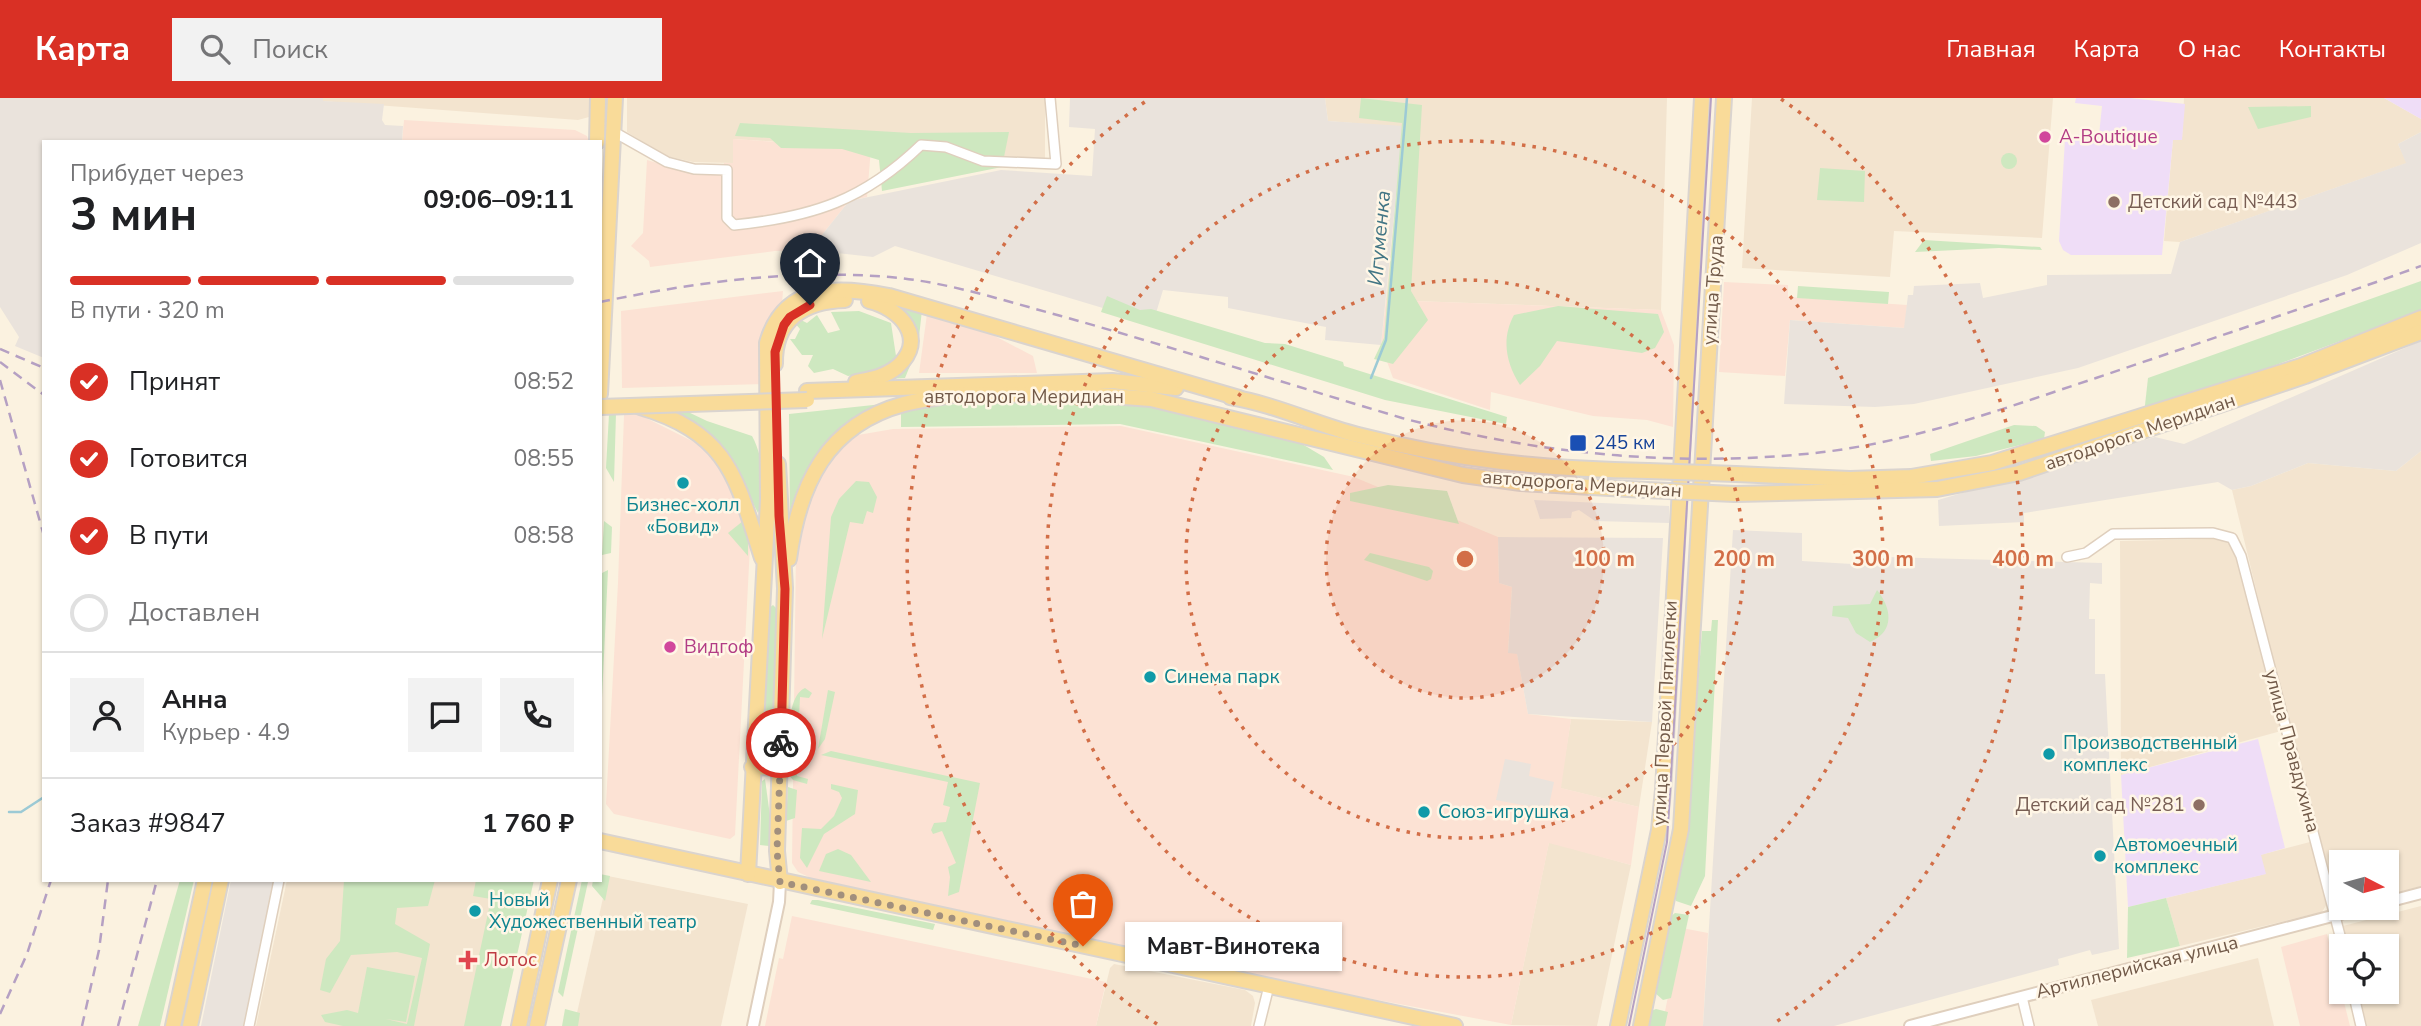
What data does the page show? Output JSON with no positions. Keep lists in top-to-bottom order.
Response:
{
  "streets": {
    "main road": ["улица Труда", "автодорога Меридиан", "улица Первой Пятилетки"],
    "street": ["улица Правдухина", "Артиллерийская улица"]
  },
  "crossings": [
    ["улица Труда", "улица Первой Пятилетки"]
  ],
  "water": ["Игуменка"],
  "places": {
    "other": [
      "A-Boutique",
      "Детский сад №443",
      "Бизнес-холл «Бовид»",
      "Видгоф",
      "Синема парк",
      "Производственный комплекс",
      "Детский сад №281",
      "Союз-игрушка",
      "Автомоечный комплекс",
      "Новый Художественный театр",
      "Мавт-Винотека"
    ],
    "transit": ["245 км"],
    "health": ["Лотос"]
  },
  "north": "right",
  "page": {
    "header": "Карта",
    "search": "Поиск",
    "nav": [
      "Главная",
      "Карта",
      "О нас",
      "Контакты"
    ],
    "heading": ["3 мин", "Прибудет через", "09:06–09:11"],
    "panel": [
      "Анна",
      "Курьер · 4.9",
      "Заказ #9847",
      "1 760 ₽"
    ],
    "bar": "В пути · 320 m",
    "list": [
      ["Принят", "08:52"],
      ["Готовится", "08:55"],
      ["В пути", "08:58"],
      "Доставлен"
    ],
    "bubble": "Мавт-Винотека"
  },
  "rings": [
    "100 m",
    "200 m",
    "300 m",
    "400 m"
  ]
}
